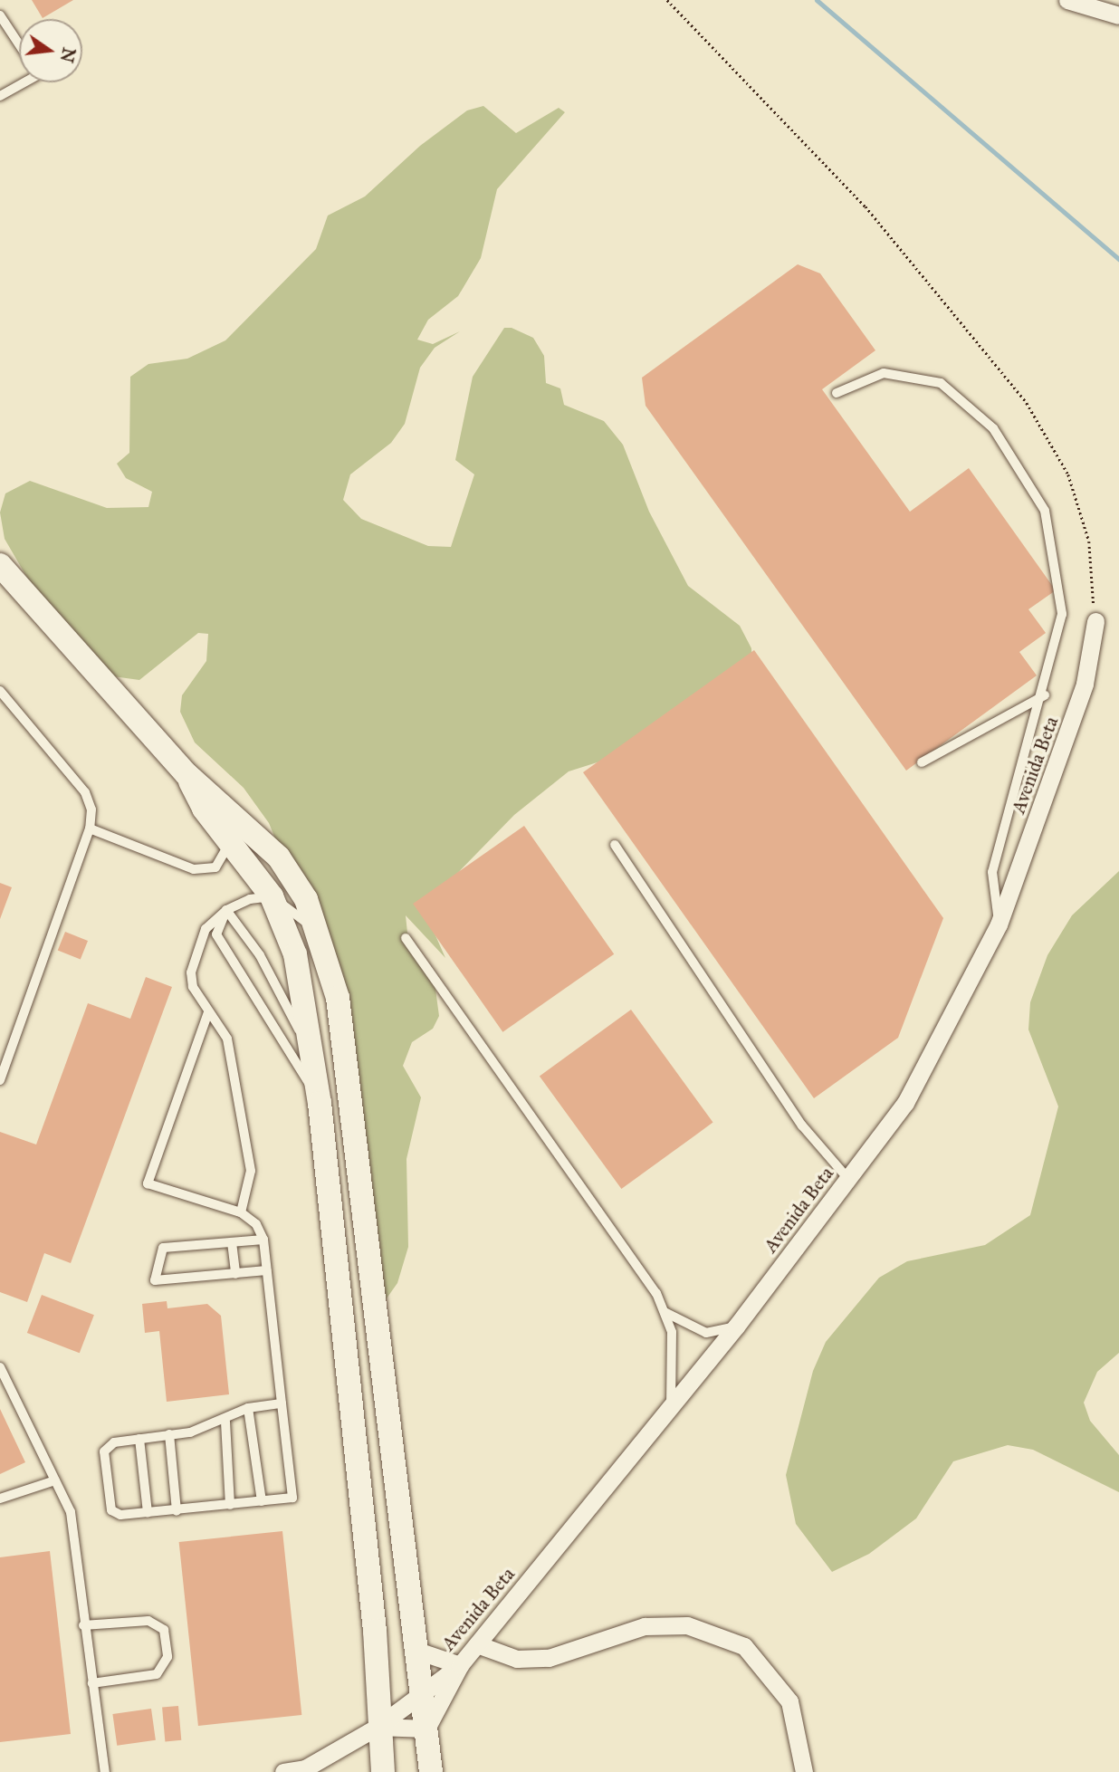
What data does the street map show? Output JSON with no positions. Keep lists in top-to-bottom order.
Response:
{
  "streets": {
    "street": ["Avenida Beta"]
  },
  "north": "right"
}
